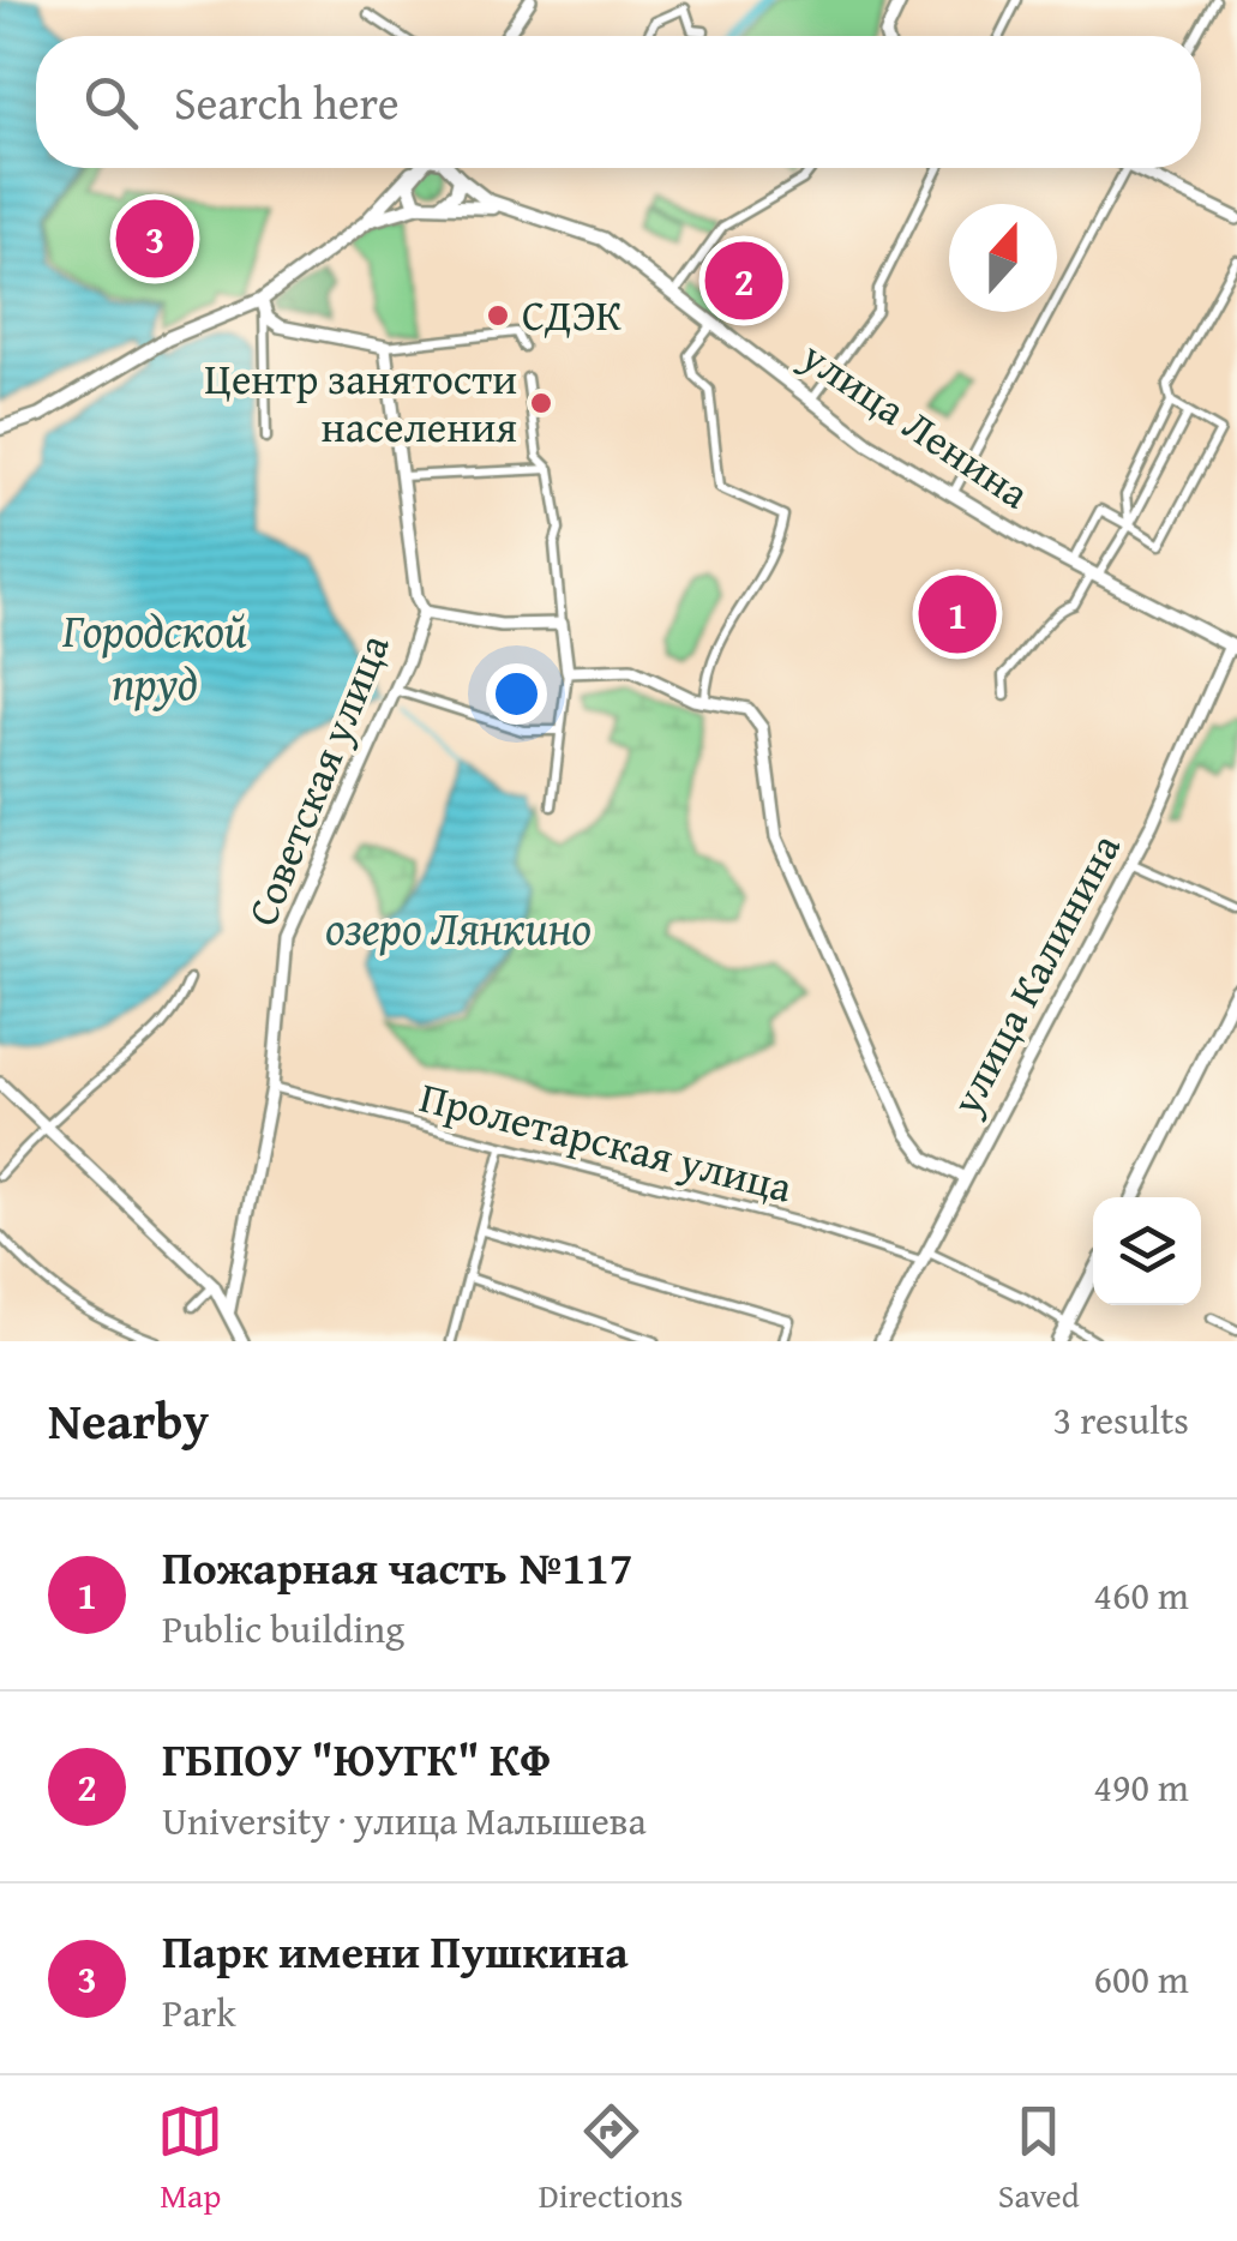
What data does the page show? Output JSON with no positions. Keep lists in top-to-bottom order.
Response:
{
  "streets": {
    "main road": ["улица Ленина"],
    "street": ["Советская улица", "улица Калинина", "Пролетарская улица"]
  },
  "crossings": [
    ["улица Ленина", "улица Калинина"],
    ["Советская улица", "Пролетарская улица"],
    ["улица Калинина", "Пролетарская улица"]
  ],
  "water": ["Городской пруд", "озеро Лянкино"],
  "places": ["СДЭК", "Центр занятости населения"],
  "north": "top",
  "page": {
    "search": "Search here",
    "pins": ["3", "2", "1"],
    "heading": ["Nearby", "3 results"],
    "list": [
      {
        "mark": "1",
        "name": "Пожарная часть №117",
        "note": "Public building",
        "value": "460 m"
      },
      {
        "mark": "2",
        "name": "ГБПОУ \"ЮУГК\" КФ",
        "note": "University · улица Малышева",
        "value": "490 m"
      },
      {
        "mark": "3",
        "name": "Парк имени Пушкина",
        "note": "Park",
        "value": "600 m"
      }
    ],
    "nav": ["Map", "Directions", "Saved"]
  }
}
